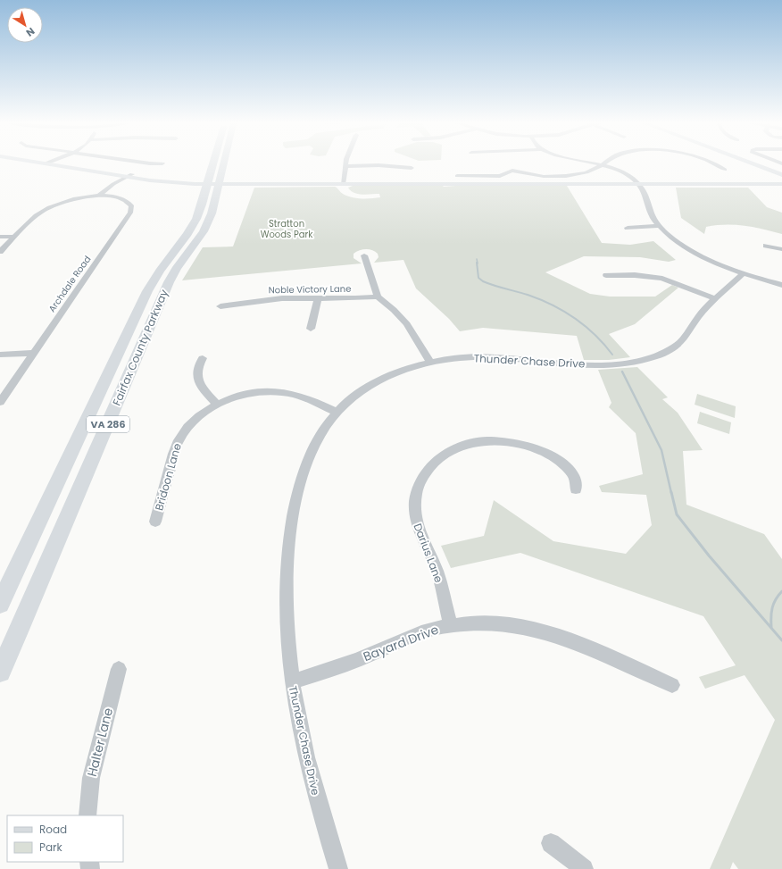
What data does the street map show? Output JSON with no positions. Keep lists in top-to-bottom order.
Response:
{
  "streets": {
    "highway": ["Fairfax County Parkway", "VA 286"],
    "street": [
      "Archdale Road",
      "Noble Victory Lane",
      "Thunder Chase Drive",
      "Bridoon Lane",
      "Darius Lane",
      "Bayard Drive",
      "Halter Lane"
    ]
  },
  "crossings": [
    ["Thunder Chase Drive", "Bridoon Lane"],
    ["Thunder Chase Drive", "Bayard Drive"],
    ["Darius Lane", "Bayard Drive"]
  ],
  "parks": ["Stratton Woods Park"],
  "legend": ["Road", "Park"],
  "north": "bottom right"
}
